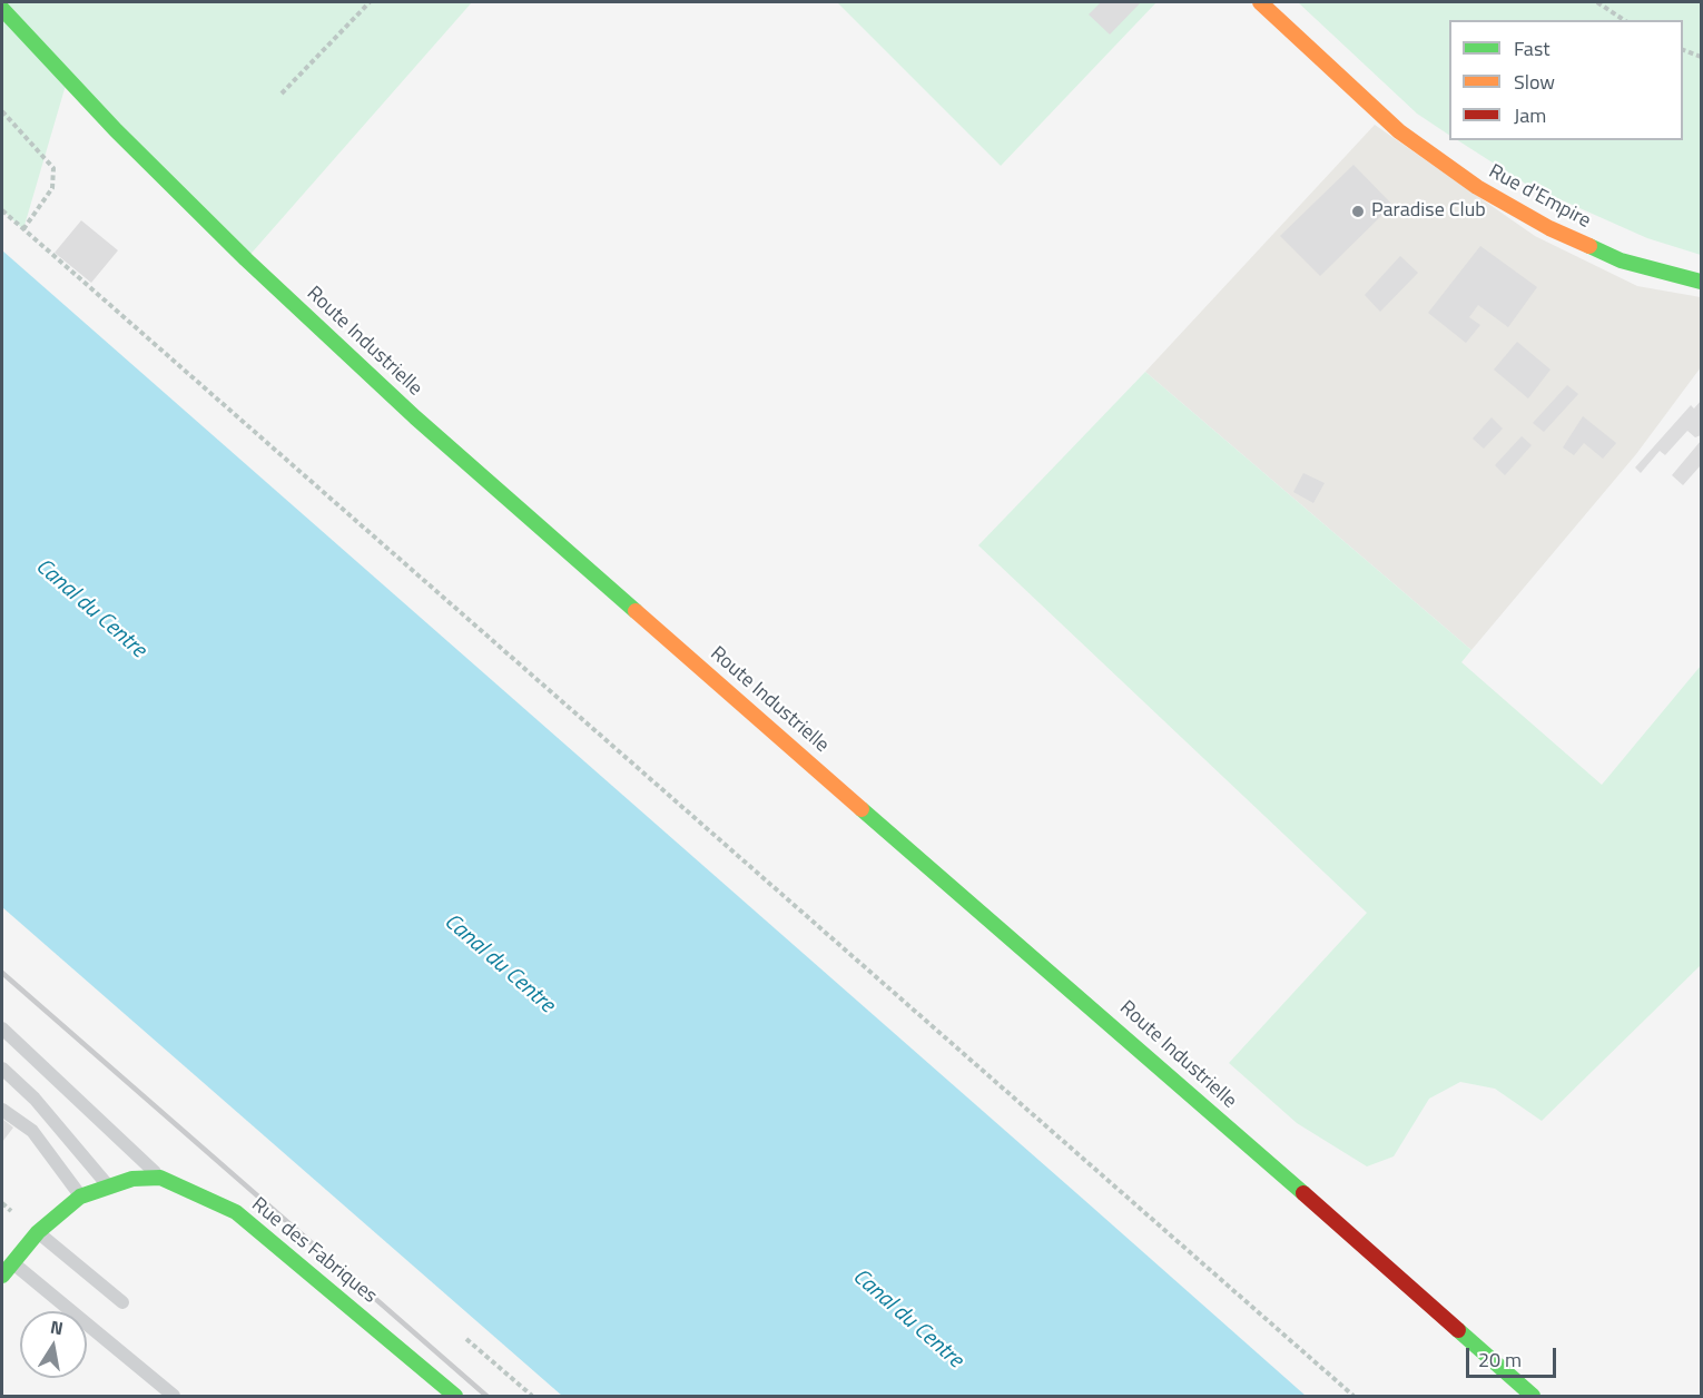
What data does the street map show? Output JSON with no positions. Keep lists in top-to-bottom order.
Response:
{
  "streets": {
    "main road": ["Rue d'Empire", "Route Industrielle", "Rue des Fabriques"]
  },
  "water": ["Canal du Centre"],
  "places": ["Paradise Club"],
  "legend": ["Fast", "Slow", "Jam"],
  "scale_bar": "20 m",
  "north": "top"
}
